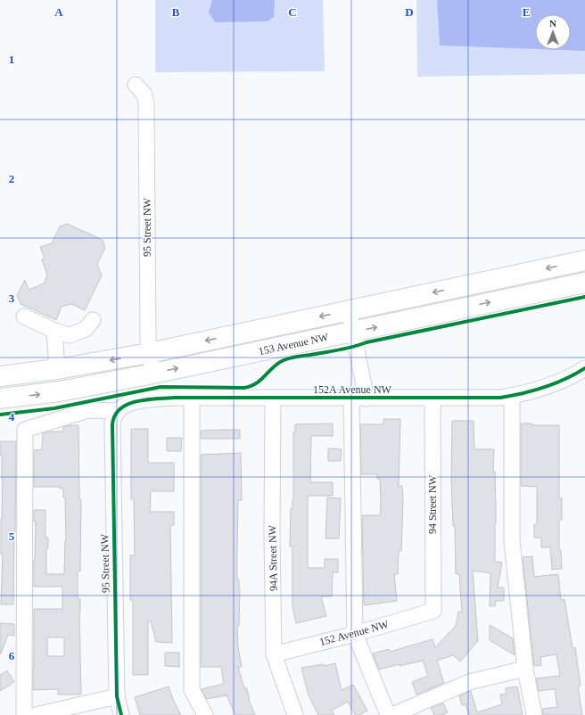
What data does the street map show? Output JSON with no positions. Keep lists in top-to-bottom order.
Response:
{
  "streets": {
    "main road": ["153 Avenue NW"],
    "street": [
      "95 Street NW",
      "152A Avenue NW",
      "94 Street NW",
      "94A Street NW",
      "152 Avenue NW"
    ]
  },
  "crossings": [
    ["95 Street NW", "153 Avenue NW"],
    ["95 Street NW", "152A Avenue NW"],
    ["152A Avenue NW", "94 Street NW"],
    ["152A Avenue NW", "94A Street NW"],
    ["94 Street NW", "152 Avenue NW"],
    ["94A Street NW", "152 Avenue NW"]
  ],
  "north": "top",
  "grid": {
    "columns": [
      "A",
      "B",
      "C",
      "D",
      "E"
    ],
    "rows": [
      "1",
      "2",
      "3",
      "4",
      "5",
      "6"
    ]
  }
}
